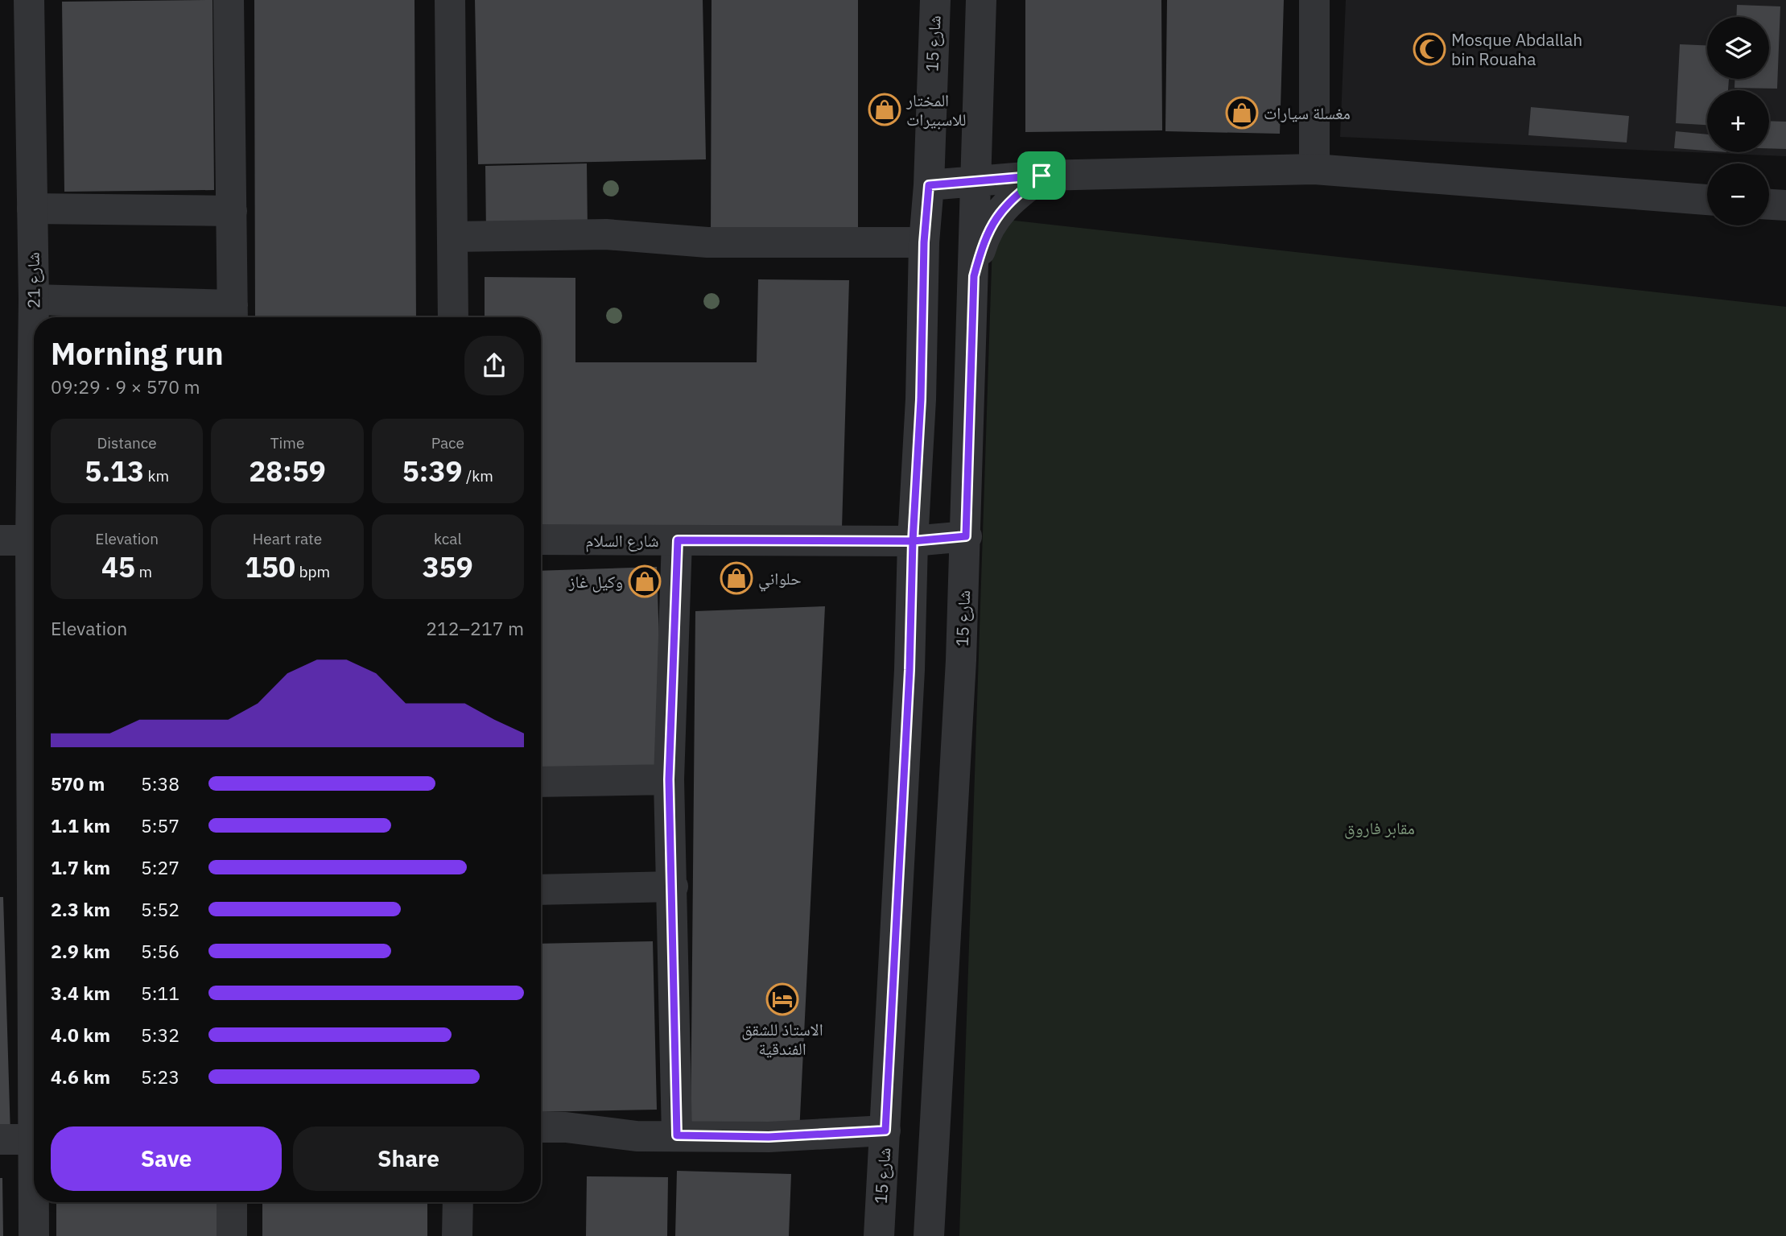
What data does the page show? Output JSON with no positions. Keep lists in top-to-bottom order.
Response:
{
  "streets": {
    "street": ["شارع 15", "شارع 21", "شارع السلام"]
  },
  "crossings": [
    ["شارع 15", "شارع السلام"]
  ],
  "parks": ["مقابر فاروق"],
  "places": {
    "mosque": ["Mosque Abdallah bin Rouaha"],
    "shop": [
      "المختار للاسبيرات",
      "مغسلة سيارات",
      "حلواني",
      "وكيل غاز"
    ],
    "hotel": ["الاستاذ للشقق الفندقية"]
  },
  "page": {
    "map_buttons": ["+", "−"],
    "heading": ["Morning run", "09:29 · 9 × 570 m"],
    "stats": [
      ["Distance", "5.13 km"],
      ["Time", "28:59"],
      ["Pace", "5:39 /km"],
      ["Elevation", "45 m"],
      ["Heart rate", "150 bpm"],
      ["kcal", "359"]
    ],
    "chart": ["Elevation", "212–217 m"],
    "list": [
      {
        "name": "570 m",
        "note": "5:38"
      },
      {
        "name": "1.1 km",
        "note": "5:57"
      },
      {
        "name": "1.7 km",
        "note": "5:27"
      },
      {
        "name": "2.3 km",
        "note": "5:52"
      },
      {
        "name": "2.9 km",
        "note": "5:56"
      },
      {
        "name": "3.4 km",
        "note": "5:11"
      },
      {
        "name": "4.0 km",
        "note": "5:32"
      },
      {
        "name": "4.6 km",
        "note": "5:23"
      }
    ],
    "buttons": ["Save", "Share"]
  }
}
